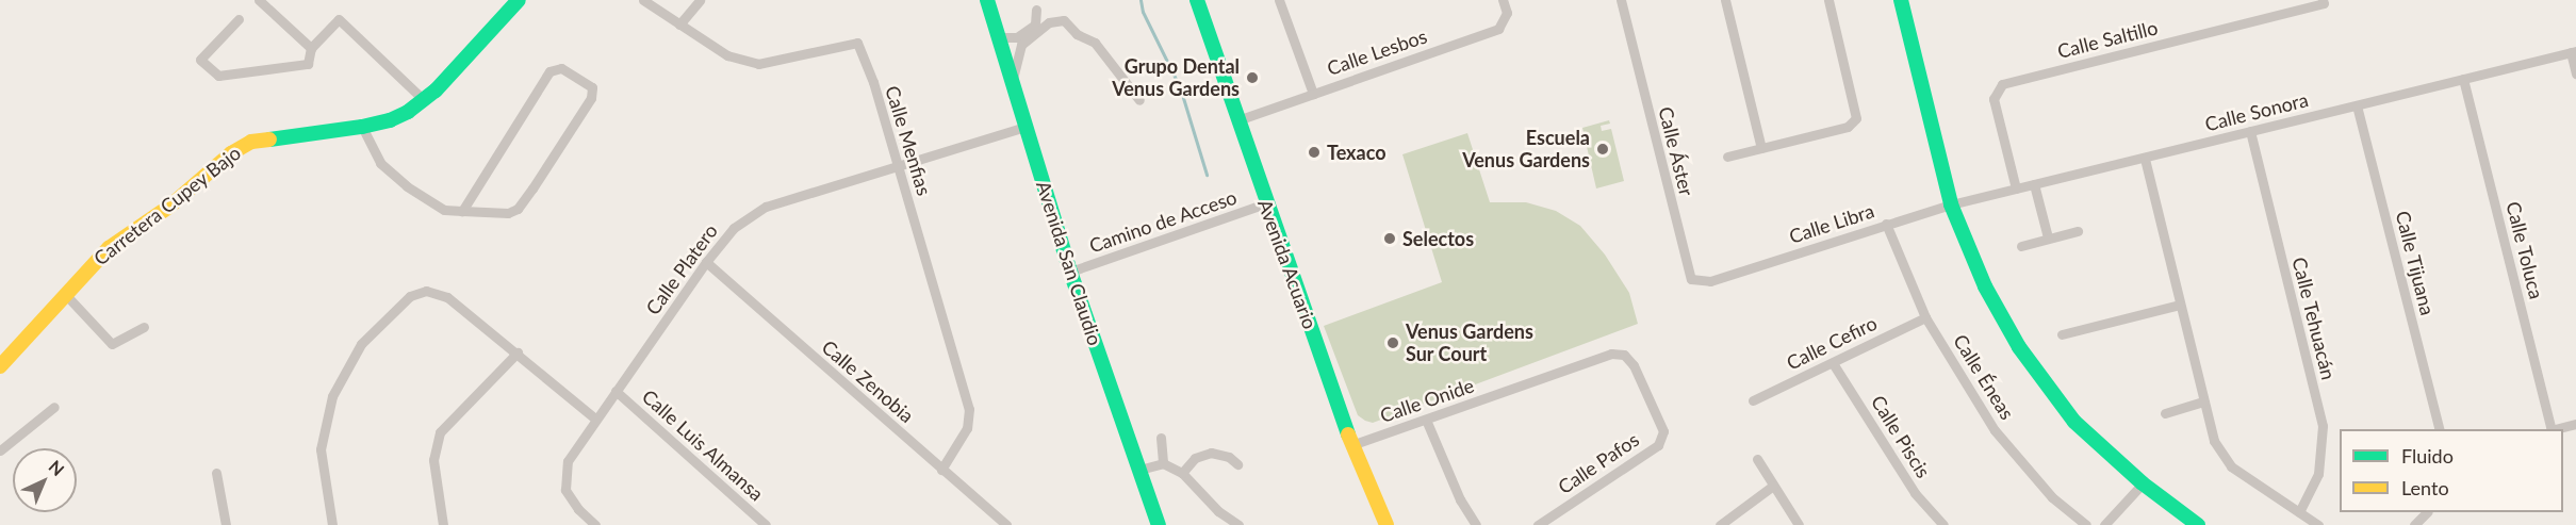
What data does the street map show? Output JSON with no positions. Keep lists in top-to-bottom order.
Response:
{
  "streets": {
    "street": [
      "Calle Saltillo",
      "Calle Lesbos",
      "Calle Sonora",
      "Calle Menfias",
      "Calle Áster",
      "Carretera Cupey Bajo",
      "Camino de Acceso",
      "Calle Libra",
      "Calle Toluca",
      "Avenida San Claudio",
      "Calle Tijuana",
      "Avenida Acuario",
      "Calle Platero",
      "Calle Tehuacán",
      "Calle Cefiro",
      "Calle Éneas",
      "Calle Zenobia",
      "Calle Onide",
      "Calle Piscis",
      "Calle Luis Almansa",
      "Calle Pafos"
    ]
  },
  "crossings": [
    ["Calle Saltillo", "Calle Sonora"],
    ["Calle Lesbos", "Avenida Acuario"],
    ["Calle Sonora", "Calle Libra"],
    ["Calle Sonora", "Calle Toluca"],
    ["Calle Sonora", "Calle Tijuana"],
    ["Calle Sonora", "Calle Tehuacán"],
    ["Calle Menfias", "Calle Platero"],
    ["Calle Menfias", "Calle Zenobia"],
    ["Calle Áster", "Calle Libra"],
    ["Camino de Acceso", "Avenida San Claudio"],
    ["Camino de Acceso", "Avenida Acuario"],
    ["Calle Libra", "Calle Éneas"],
    ["Avenida San Claudio", "Calle Platero"],
    ["Avenida Acuario", "Calle Onide"],
    ["Calle Platero", "Calle Zenobia"],
    ["Calle Platero", "Calle Luis Almansa"],
    ["Calle Cefiro", "Calle Éneas"],
    ["Calle Cefiro", "Calle Piscis"],
    ["Calle Onide", "Calle Pafos"]
  ],
  "places": [
    "Grupo Dental Venus Gardens",
    "Escuela Venus Gardens",
    "Texaco",
    "Selectos",
    "Venus Gardens Sur Court"
  ],
  "legend": ["Fluido", "Lento"],
  "north": "top right"
}
